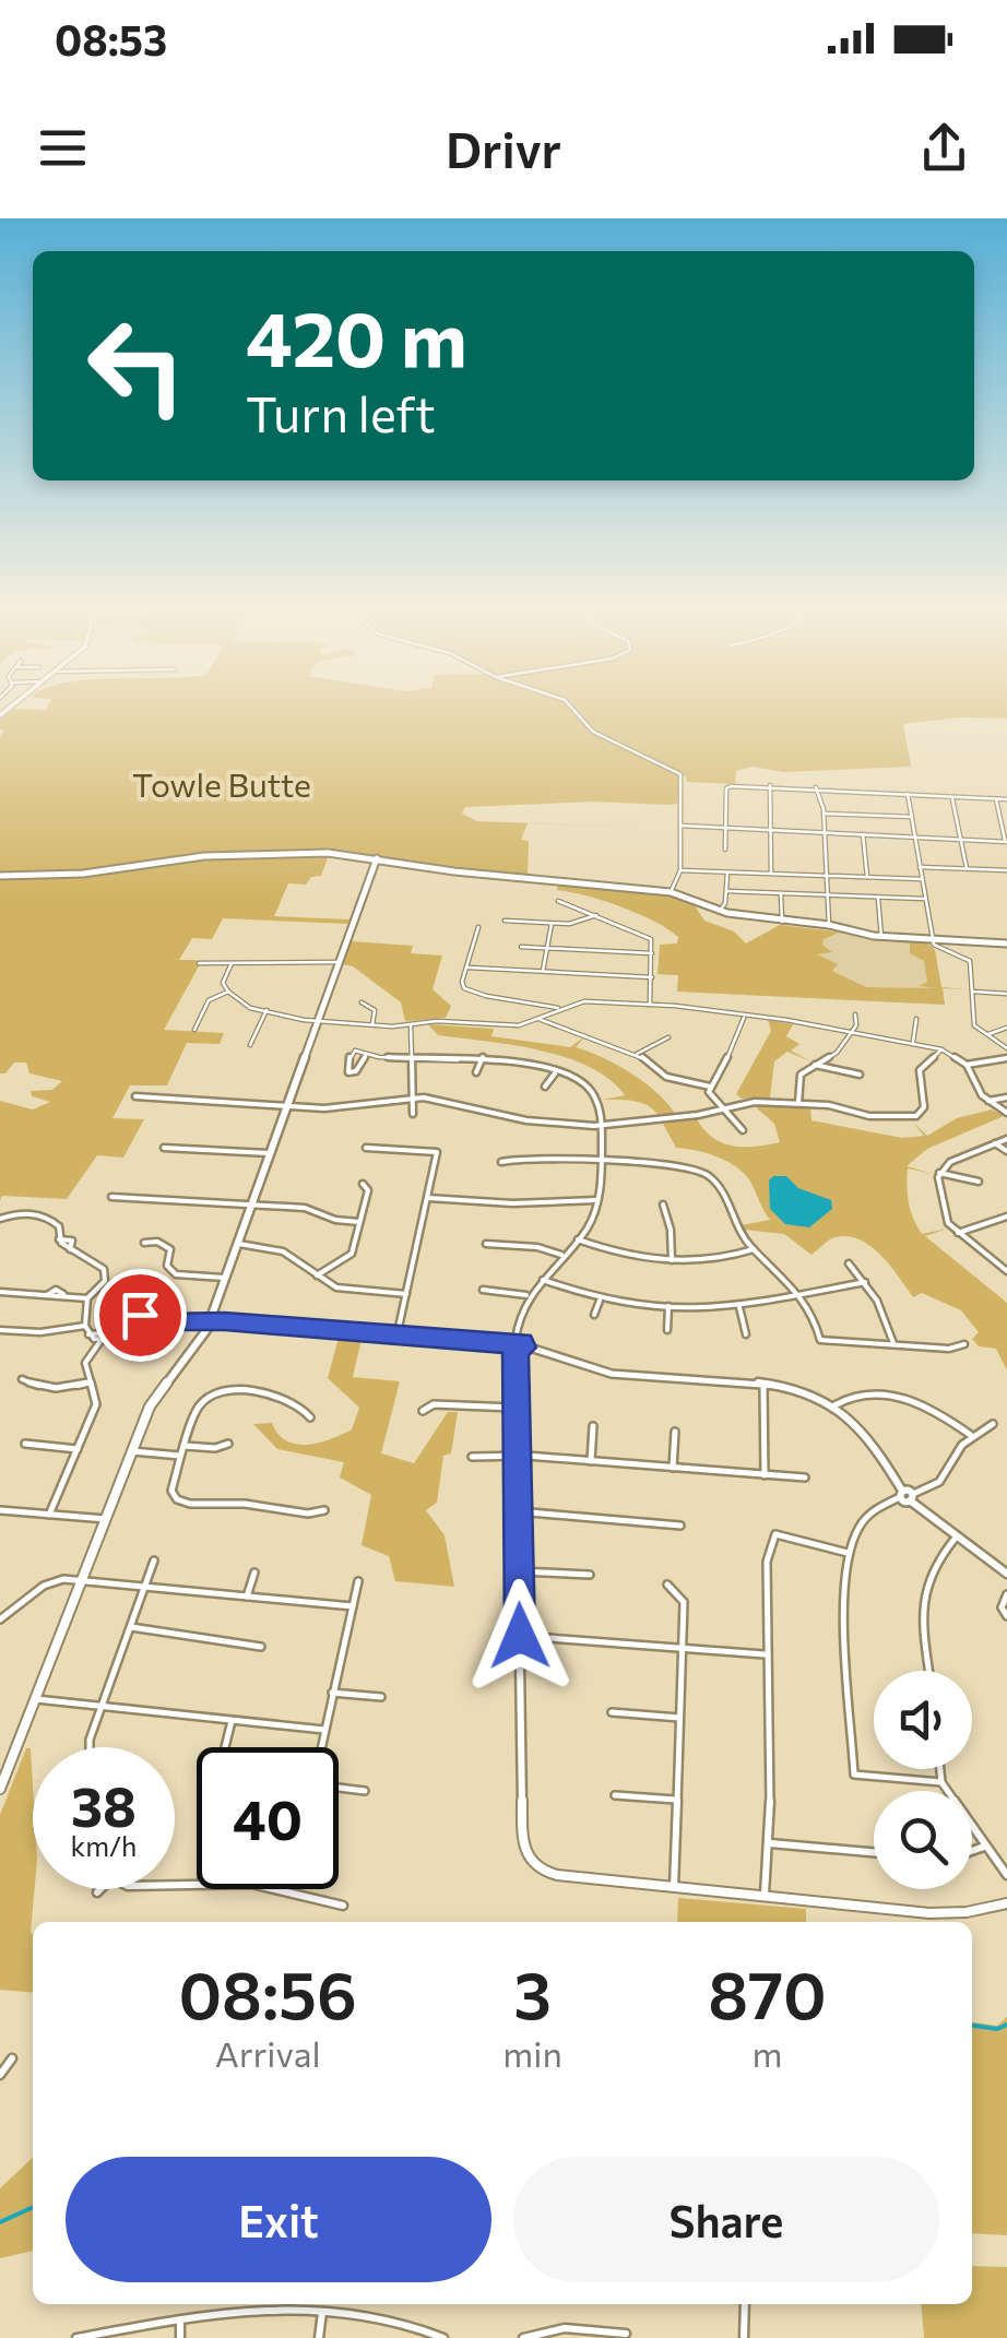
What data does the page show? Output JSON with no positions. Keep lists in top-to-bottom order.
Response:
{
  "parks": ["Towle Butte"],
  "page": {
    "status": "08:53",
    "header": "Drivr",
    "turn": ["420 m", "Turn left"],
    "speed": "38 km/h",
    "limit": "40",
    "eta": [
      "08:56",
      "Arrival",
      "3",
      "min",
      "870",
      "m"
    ],
    "buttons": ["Exit", "Share"]
  }
}
